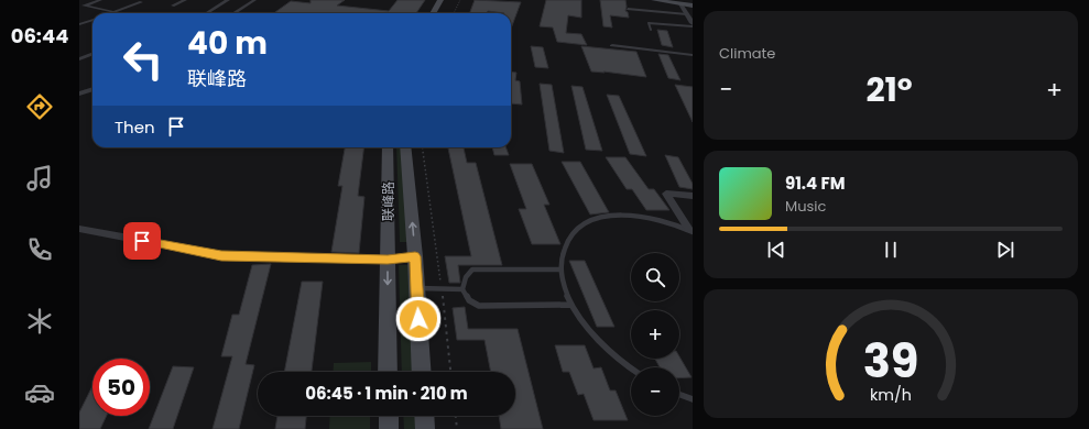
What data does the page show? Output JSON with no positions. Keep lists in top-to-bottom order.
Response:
{
  "streets": {
    "main road": ["联峰路"]
  },
  "page": {
    "tabs": "06:44",
    "tile": "Climate",
    "turn": ["40 m", "联峰路"],
    "heat": ["−", "21°", "+"],
    "then": "Then",
    "song": ["91.4 FM", "Music"],
    "map_buttons": ["+", "−"],
    "limit": "50",
    "trip": "06:45 · 1 min · 210 m",
    "gauge": ["39", "km/h"]
  }
}
